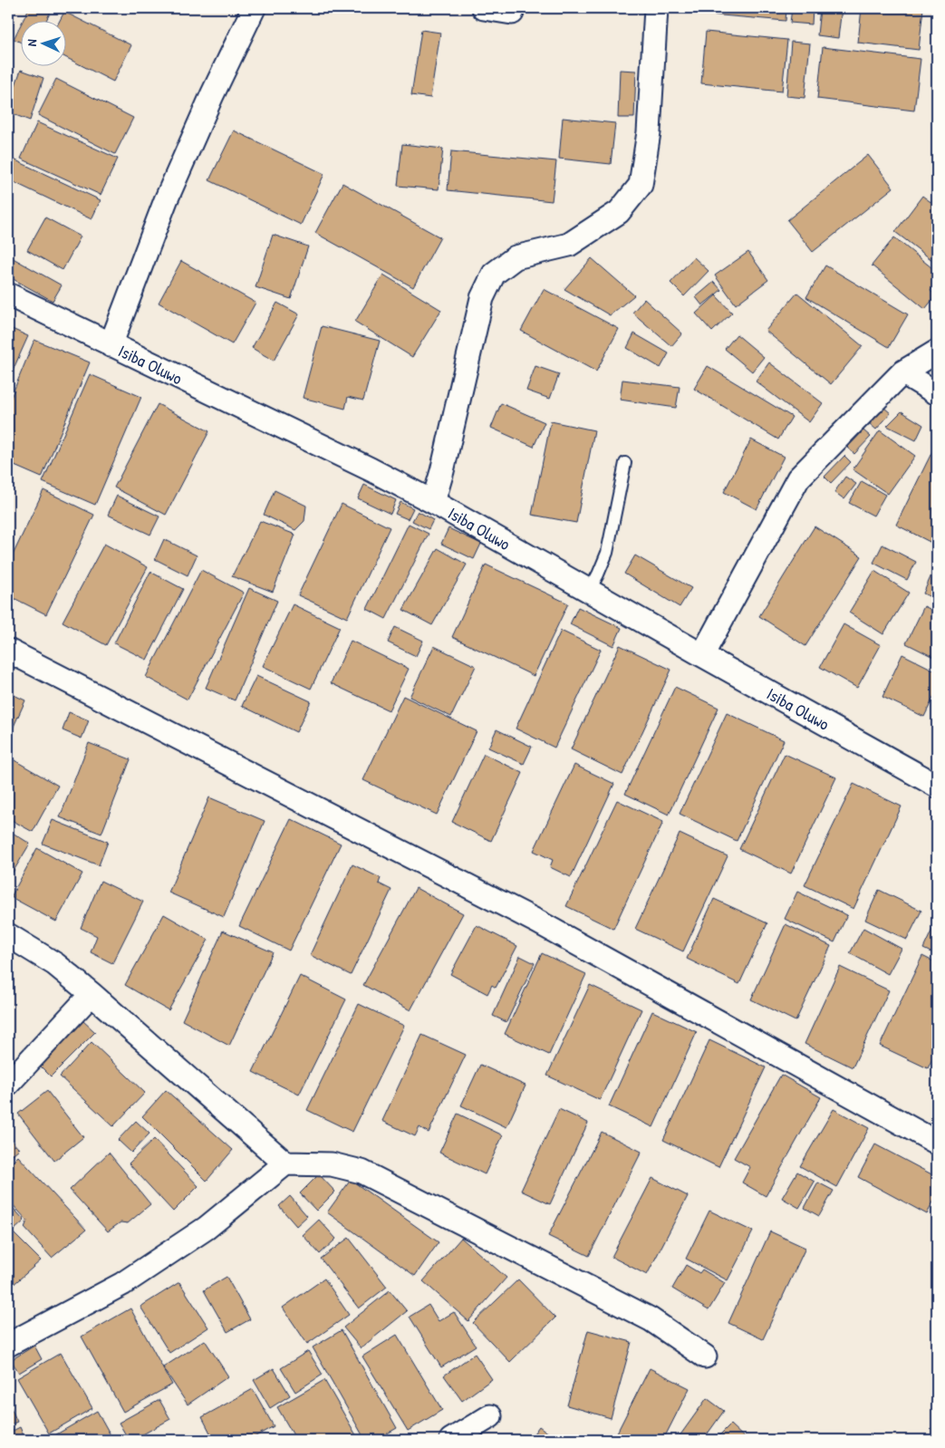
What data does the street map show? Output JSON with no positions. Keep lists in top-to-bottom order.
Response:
{
  "streets": {
    "street": ["Isiba Oluwo"]
  },
  "north": "left"
}
